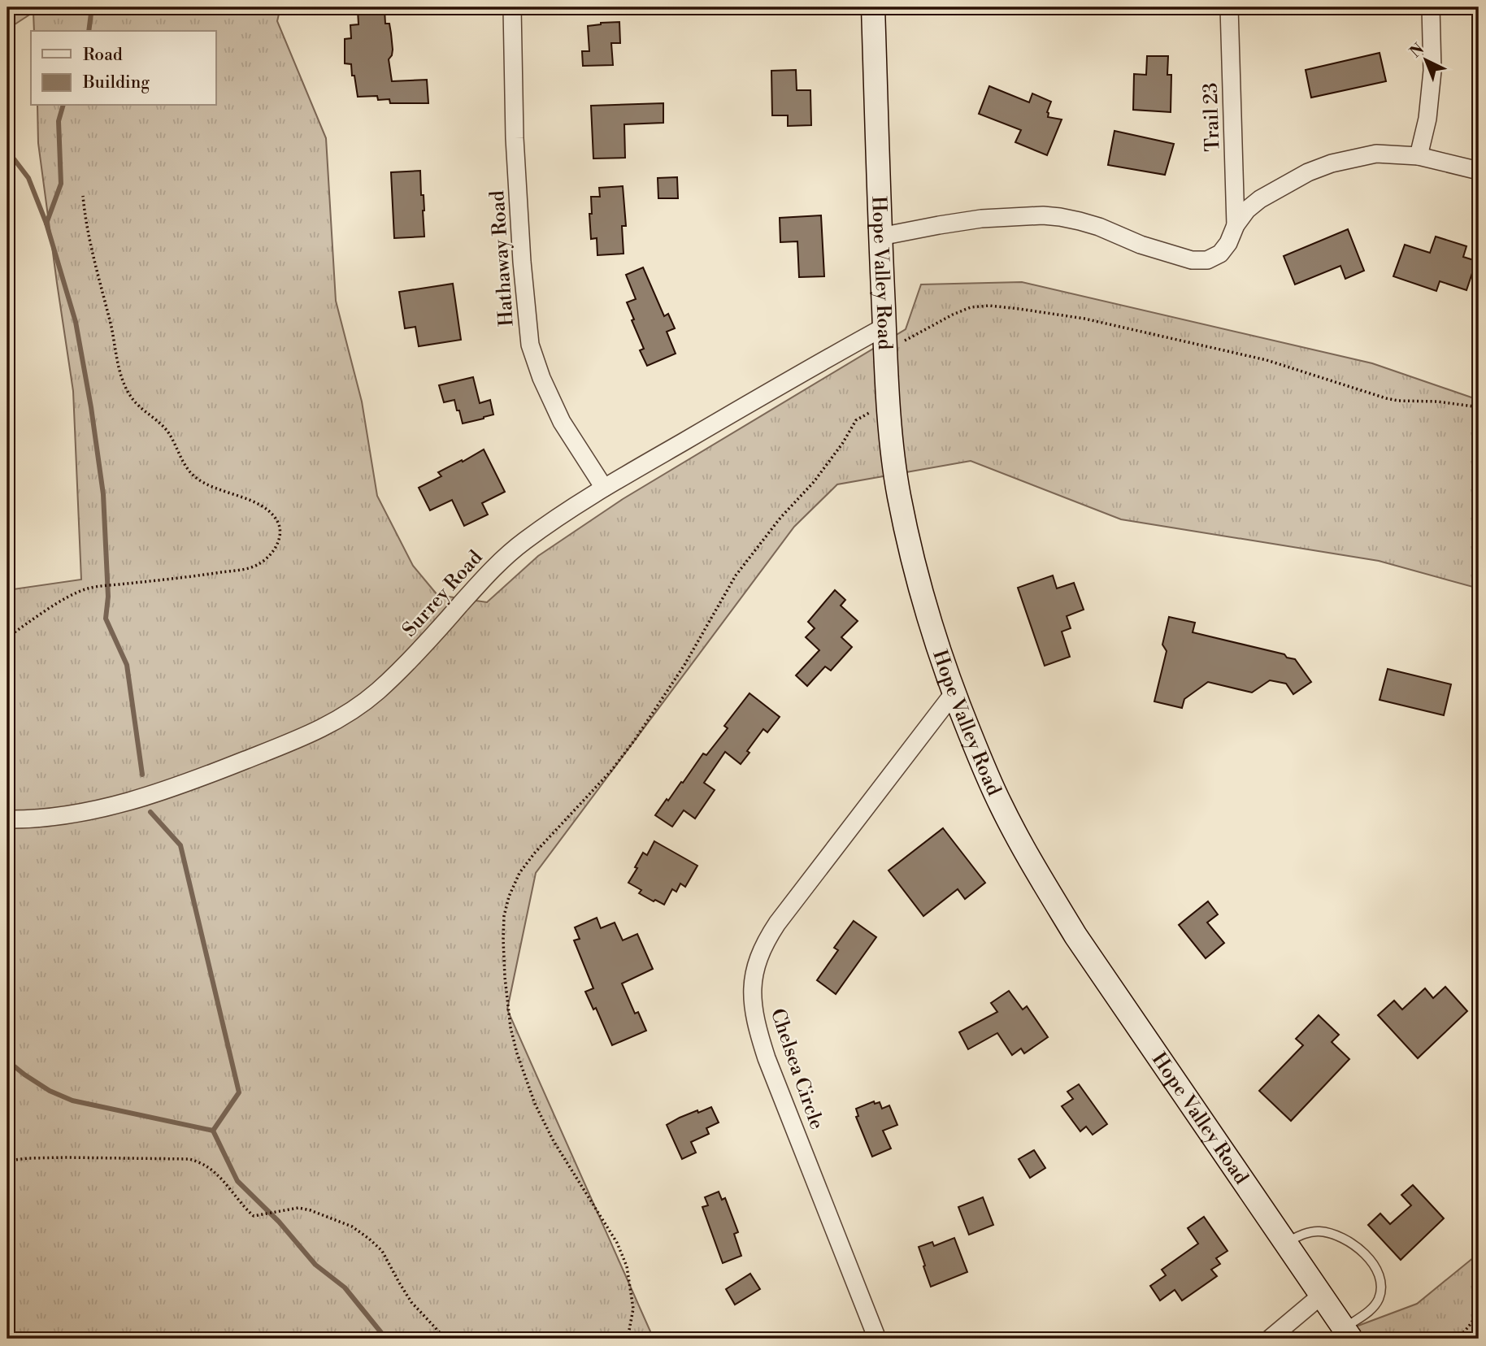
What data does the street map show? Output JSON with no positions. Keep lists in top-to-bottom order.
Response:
{
  "streets": {
    "main road": ["Hope Valley Road"],
    "street": [
      "Trail 23",
      "Hathaway Road",
      "Surrey Road",
      "Chelsea Circle"
    ]
  },
  "crossings": [
    ["Hathaway Road", "Surrey Road"],
    ["Hope Valley Road", "Surrey Road"],
    ["Hope Valley Road", "Chelsea Circle"]
  ],
  "legend": ["Road", "Building"],
  "north": "top left"
}
